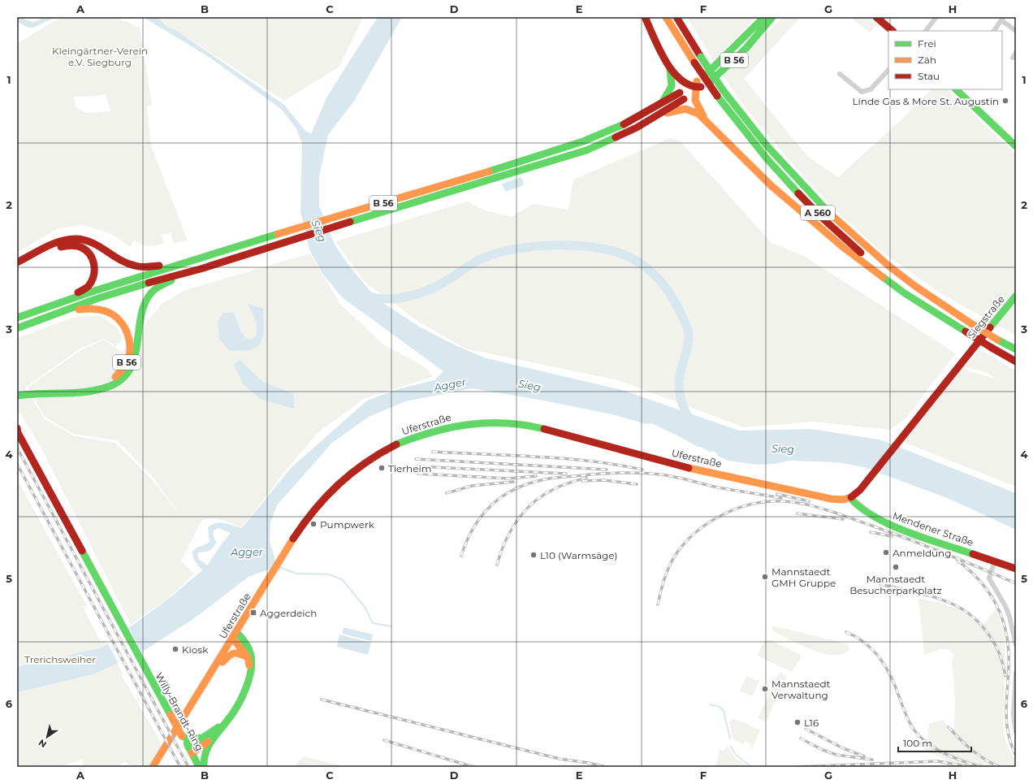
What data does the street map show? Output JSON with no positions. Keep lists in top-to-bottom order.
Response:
{
  "streets": {
    "main road": [
      "B 56",
      "A 560",
      "Siegstraße",
      "Uferstraße",
      "Mendener Straße",
      "Willy-Brandt-Ring"
    ]
  },
  "crossings": [
    ["Siegstraße", "Uferstraße"],
    ["Siegstraße", "Mendener Straße"],
    ["Uferstraße", "Mendener Straße"]
  ],
  "water": ["Sieg", "Agger"],
  "parks": ["Kleingärtner-Verein e.V. Siegburg", "Trerichsweiher"],
  "places": {
    "other": [
      "Linde Gas & More St. Augustin",
      "Tierheim",
      "Pumpwerk",
      "Anmeldung",
      "L10 (Warmsäge)",
      "Mannstaedt Besucherparkplatz",
      "Mannstaedt GMH Gruppe",
      "Kiosk",
      "Mannstaedt Verwaltung",
      "L16"
    ],
    "transit": ["Aggerdeich"]
  },
  "legend": ["Frei", "Zäh", "Stau"],
  "scale_bar": "100 m",
  "north": "bottom left",
  "grid": {
    "columns": [
      "A",
      "B",
      "C",
      "D",
      "E",
      "F",
      "G",
      "H"
    ],
    "rows": [
      "1",
      "2",
      "3",
      "4",
      "5",
      "6"
    ]
  }
}
